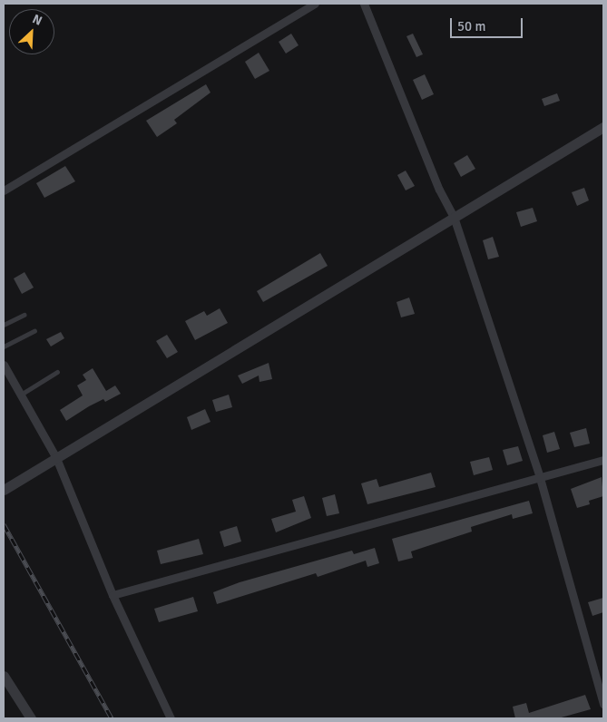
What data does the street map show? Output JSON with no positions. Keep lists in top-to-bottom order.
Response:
{
  "scale_bar": "50 m",
  "north": "top right"
}
